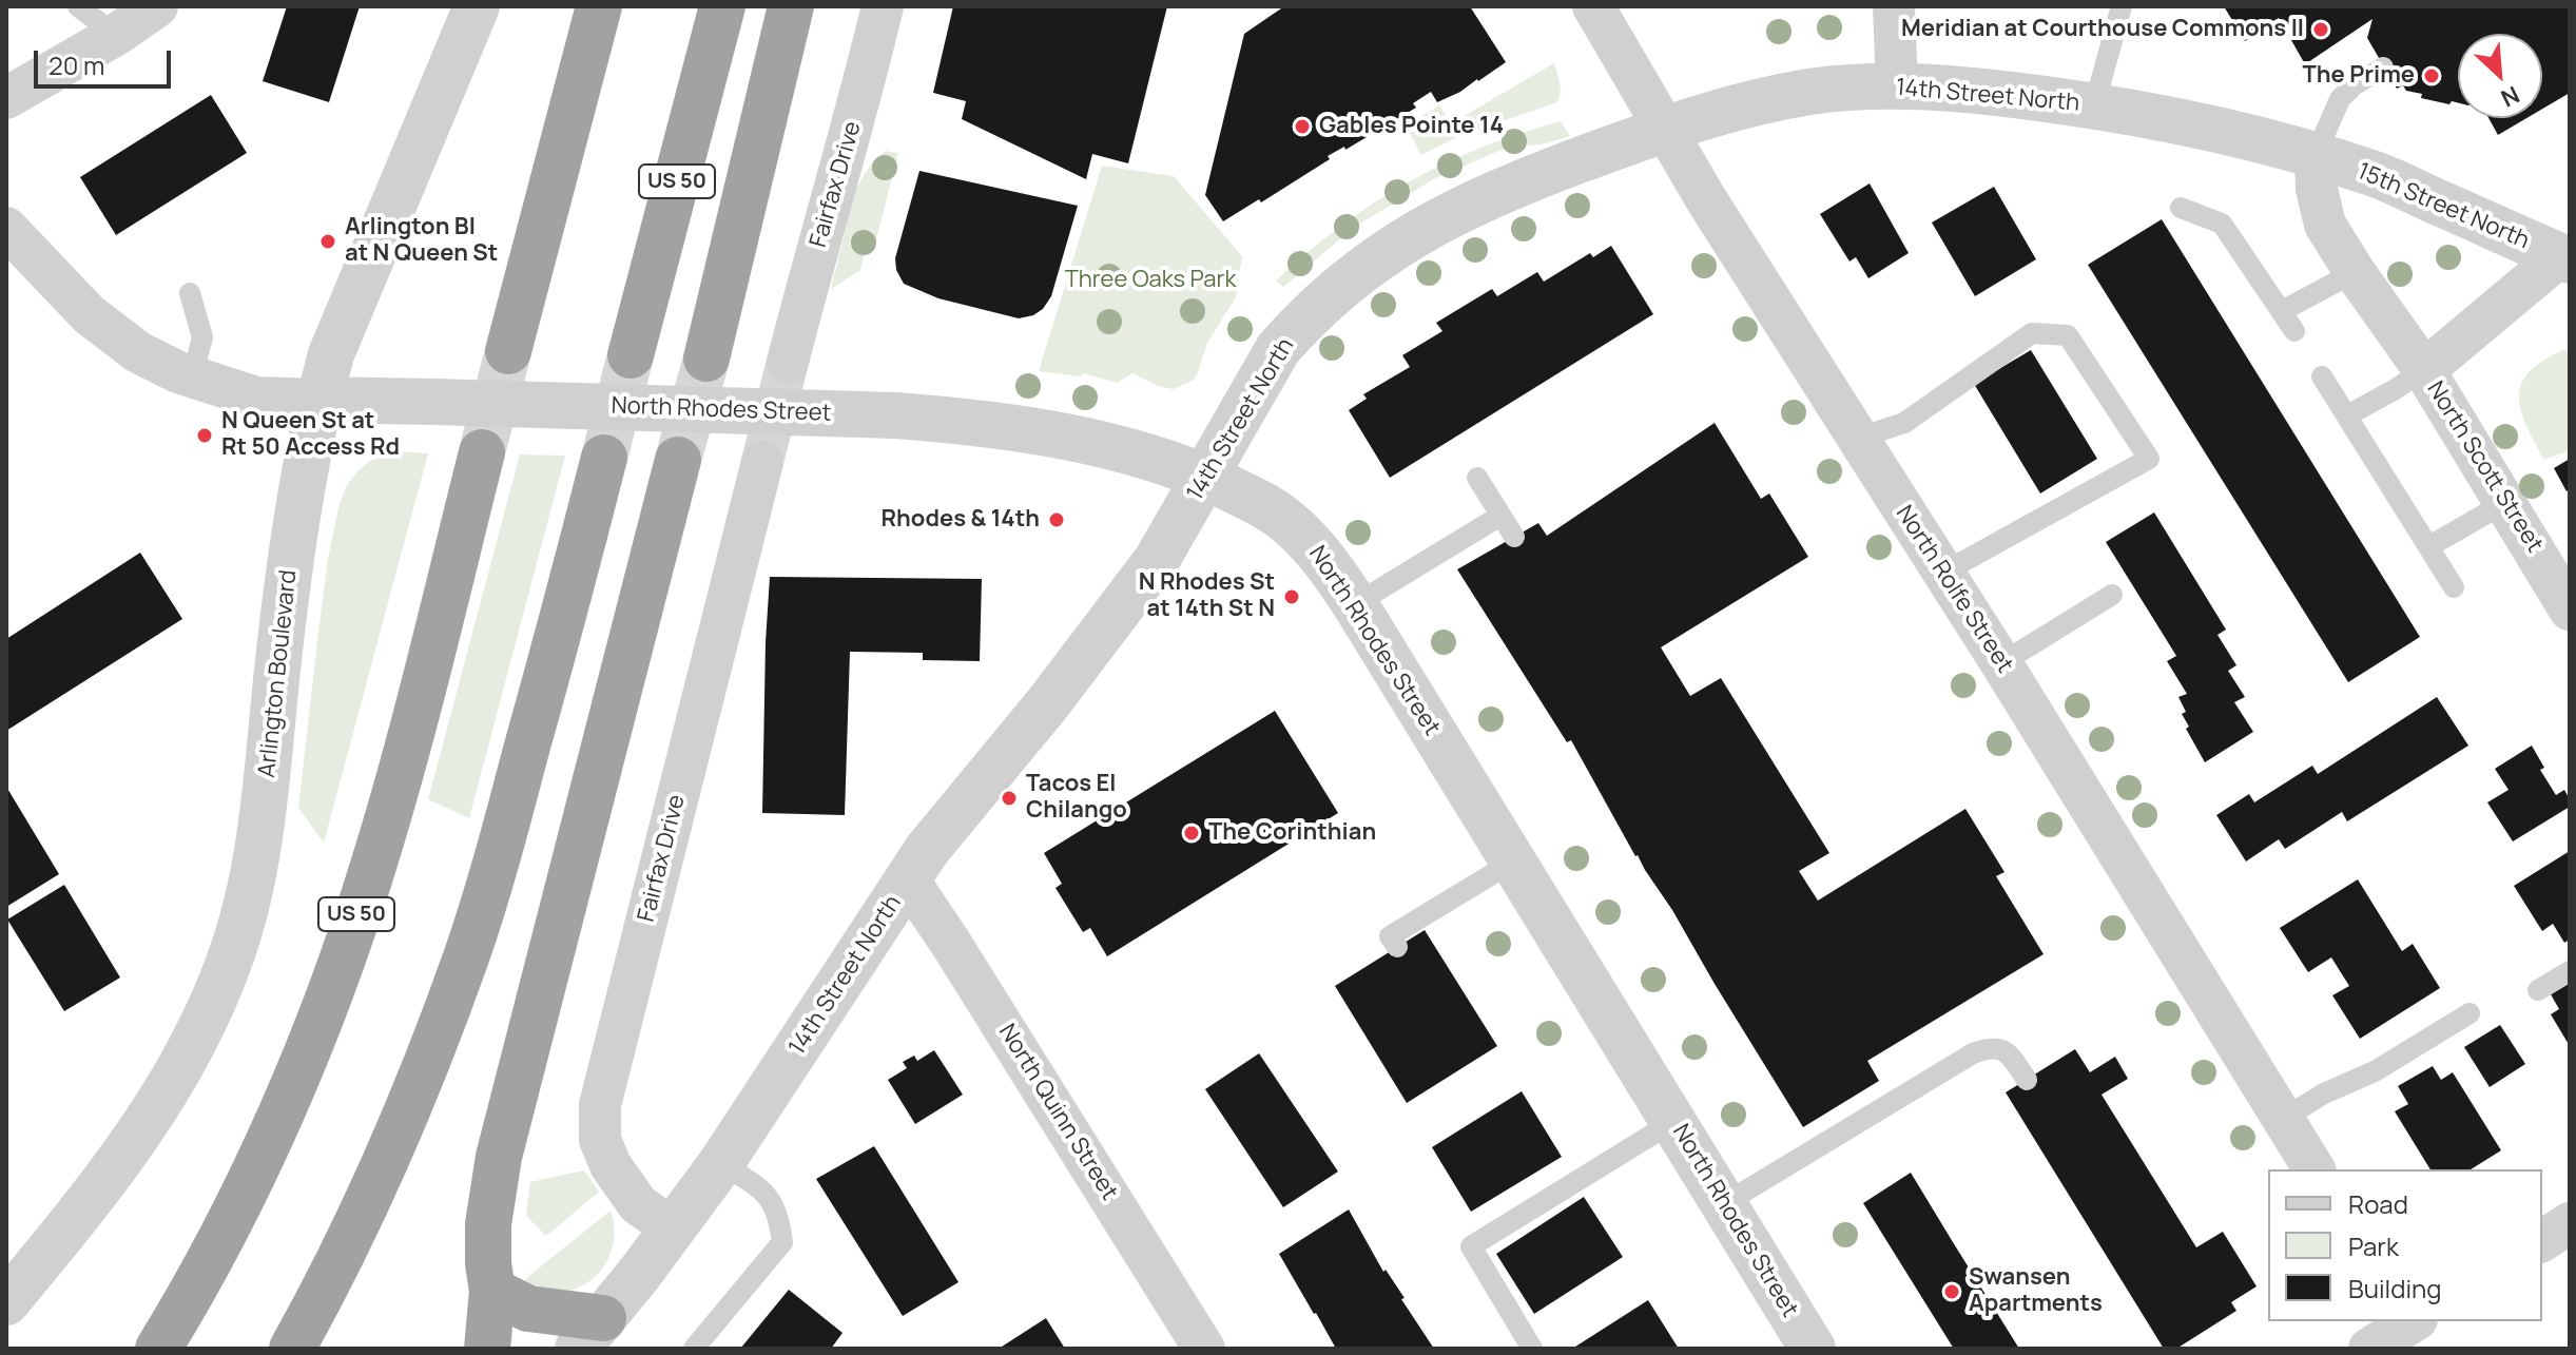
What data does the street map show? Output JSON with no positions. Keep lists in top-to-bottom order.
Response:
{
  "streets": {
    "highway": ["US 50"],
    "street": [
      "14th Street North",
      "Fairfax Drive",
      "15th Street North",
      "North Rhodes Street",
      "North Scott Street",
      "North Rolfe Street",
      "Arlington Boulevard",
      "North Quinn Street"
    ]
  },
  "crossings": [
    ["14th Street North", "Fairfax Drive"],
    ["14th Street North", "15th Street North"],
    ["14th Street North", "North Rhodes Street"],
    ["14th Street North", "North Scott Street"],
    ["14th Street North", "North Rolfe Street"],
    ["14th Street North", "North Quinn Street"],
    ["15th Street North", "North Scott Street"],
    ["North Rhodes Street", "Arlington Boulevard"]
  ],
  "parks": ["Three Oaks Park"],
  "places": [
    "Meridian at Courthouse Commons II",
    "The Prime",
    "Gables Pointe 14",
    "Arlington Bl at N Queen St",
    "N Queen St at Rt 50 Access Rd",
    "Rhodes & 14th",
    "N Rhodes St at 14th St N",
    "Tacos El Chilango",
    "The Corinthian",
    "Swansen Apartments"
  ],
  "legend": ["Road", "Park", "Building"],
  "scale_bar": "20 m",
  "north": "bottom right"
}
